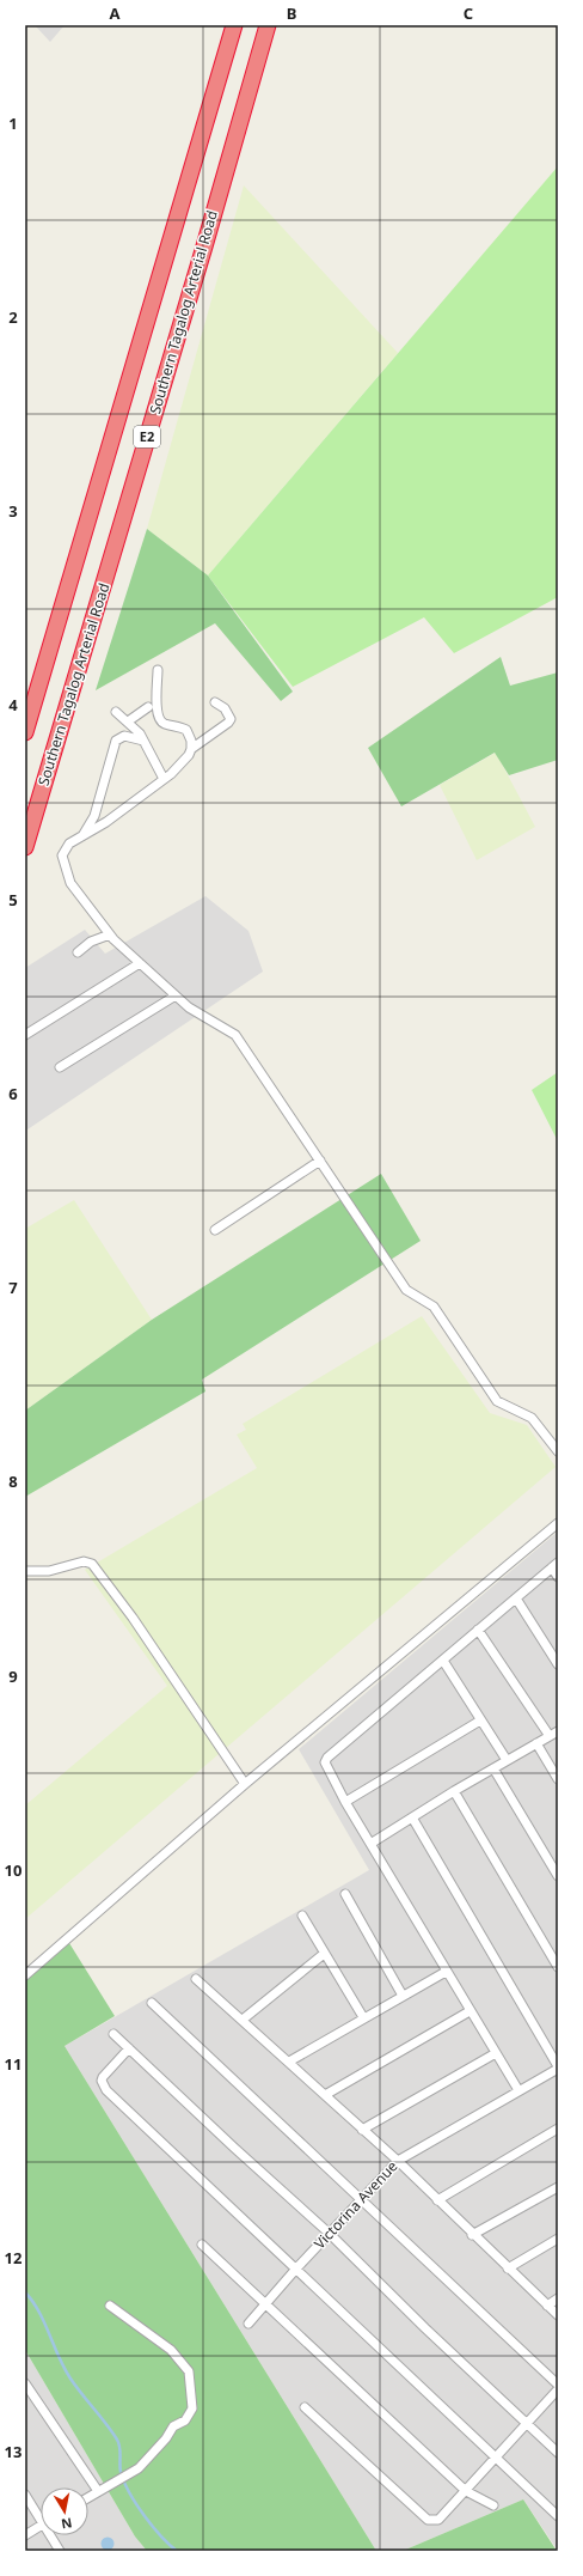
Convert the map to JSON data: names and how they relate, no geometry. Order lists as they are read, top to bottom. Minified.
{"streets":{"highway":["Southern Tagalog Arterial Road","E2"],"street":["Victorina Avenue"]},"north":"bottom","grid":{"columns":["A","B","C"],"rows":["1","2","3","4","5","6","7","8","9","10","11","12","13"]}}
